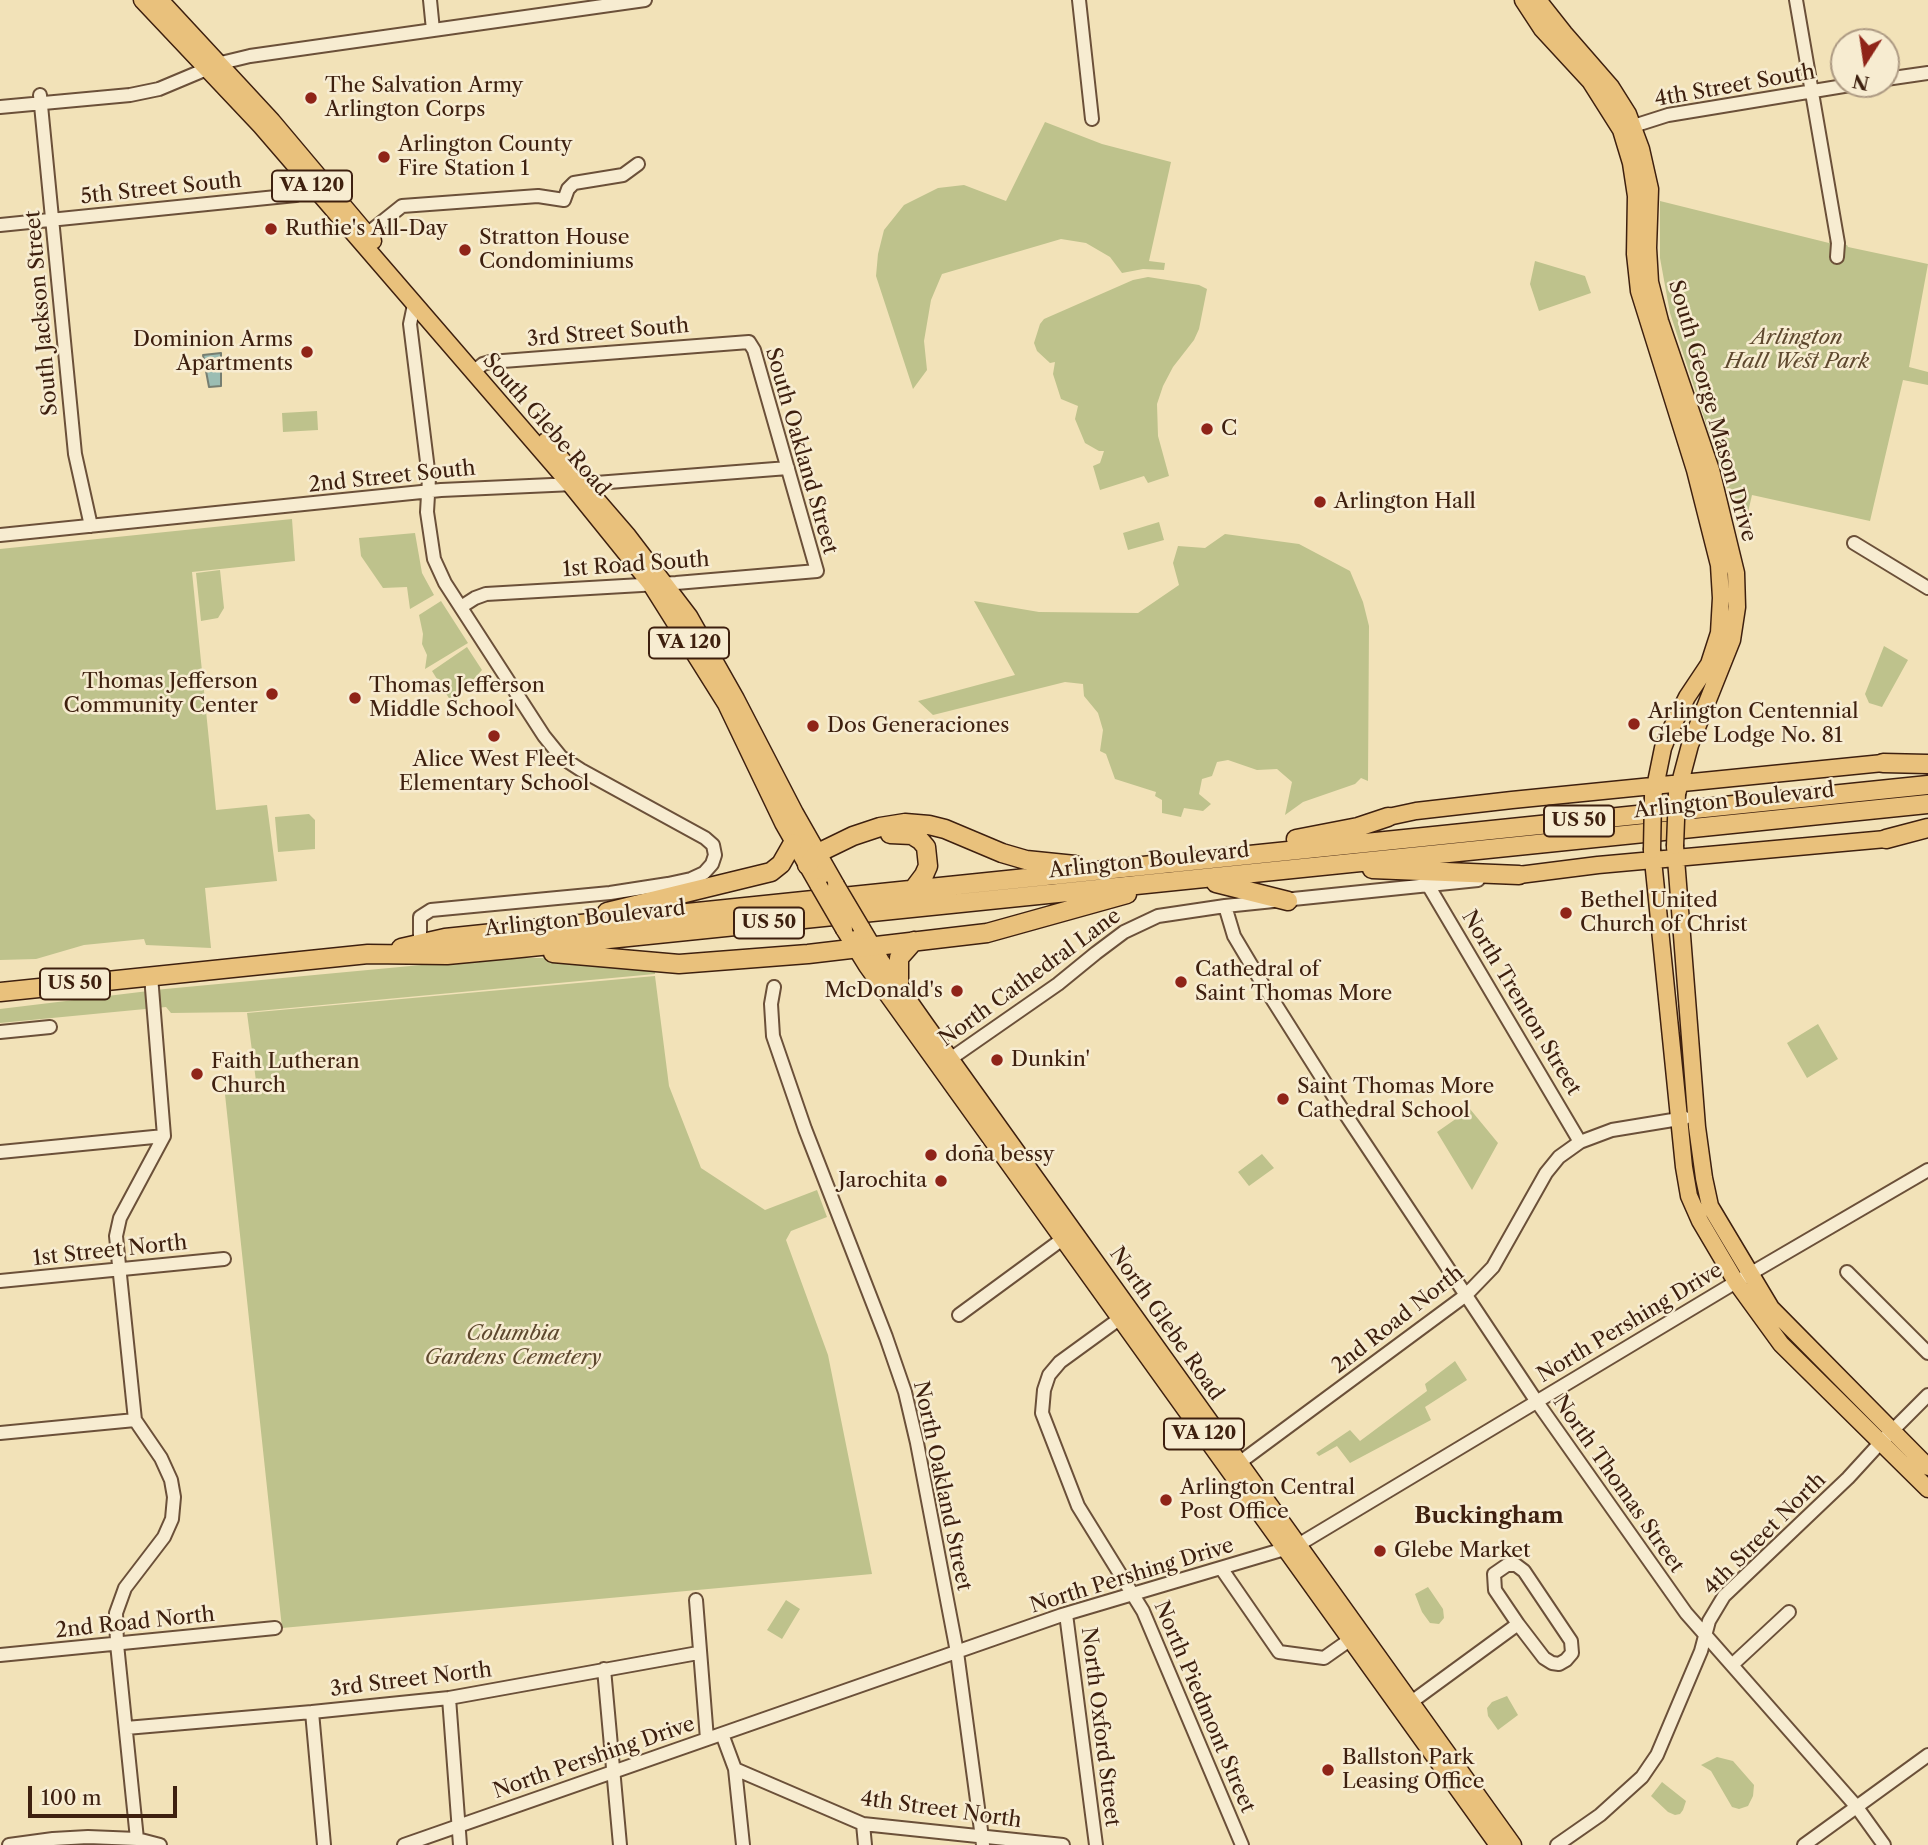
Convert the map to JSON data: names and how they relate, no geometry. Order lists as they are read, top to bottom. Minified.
{"streets":{"highway":["Arlington Boulevard","US 50"],"main road":["VA 120","South George Mason Drive","South Glebe Road","North Glebe Road"],"street":["4th Street South","5th Street South","South Jackson Street","3rd Street South","South Oakland Street","2nd Street South","1st Road South","North Cathedral Lane","North Trenton Street","1st Street North","2nd Road North","North Pershing Drive","North Thomas Street","North Oakland Street","4th Street North","3rd Street North","North Piedmont Street","North Oxford Street"]},"crossings":[["4th Street South","South George Mason Drive"],["5th Street South","South Jackson Street"],["5th Street South","South Glebe Road"],["South Jackson Street","2nd Street South"],["3rd Street South","South Glebe Road"],["3rd Street South","South Oakland Street"],["South George Mason Drive","2nd Road North"],["South George Mason Drive","North Pershing Drive"],["South George Mason Drive","4th Street North"],["South Glebe Road","2nd Street South"],["South Glebe Road","1st Road South"],["South Glebe Road","North Glebe Road"],["South Oakland Street","2nd Street South"],["South Oakland Street","1st Road South"],["1st Road South","Arlington Boulevard"],["North Cathedral Lane","North Trenton Street"],["North Cathedral Lane","North Glebe Road"],["North Cathedral Lane","North Thomas Street"],["North Trenton Street","2nd Road North"],["2nd Road North","North Glebe Road"],["2nd Road North","North Thomas Street"],["North Pershing Drive","North Glebe Road"],["North Pershing Drive","North Thomas Street"],["North Pershing Drive","North Oakland Street"],["North Pershing Drive","North Piedmont Street"],["North Pershing Drive","North Oxford Street"],["North Glebe Road","North Piedmont Street"],["North Thomas Street","4th Street North"],["North Oakland Street","4th Street North"]],"districts":["Buckingham"],"parks":["Arlington Hall West Park","Columbia Gardens Cemetery"],"places":["The Salvation Army Arlington Corps","Arlington County Fire Station 1","Ruthie's All-Day","Stratton House Condominiums","Dominion Arms Apartments","C","Arlington Hall","Thomas Jefferson Community Center","Thomas Jefferson Middle School","Arlington Centennial Glebe Lodge No. 81","Dos Generaciones","Alice West Fleet Elementary School","Bethel United Church of Christ","Cathedral of Saint Thomas More","McDonald's","Dunkin'","Faith Lutheran Church","Saint Thomas More Cathedral School","doña bessy","Jarochita","Arlington Central Post Office","Glebe Market","Ballston Park Leasing Office"],"scale_bar":"100 m","north":"bottom"}
